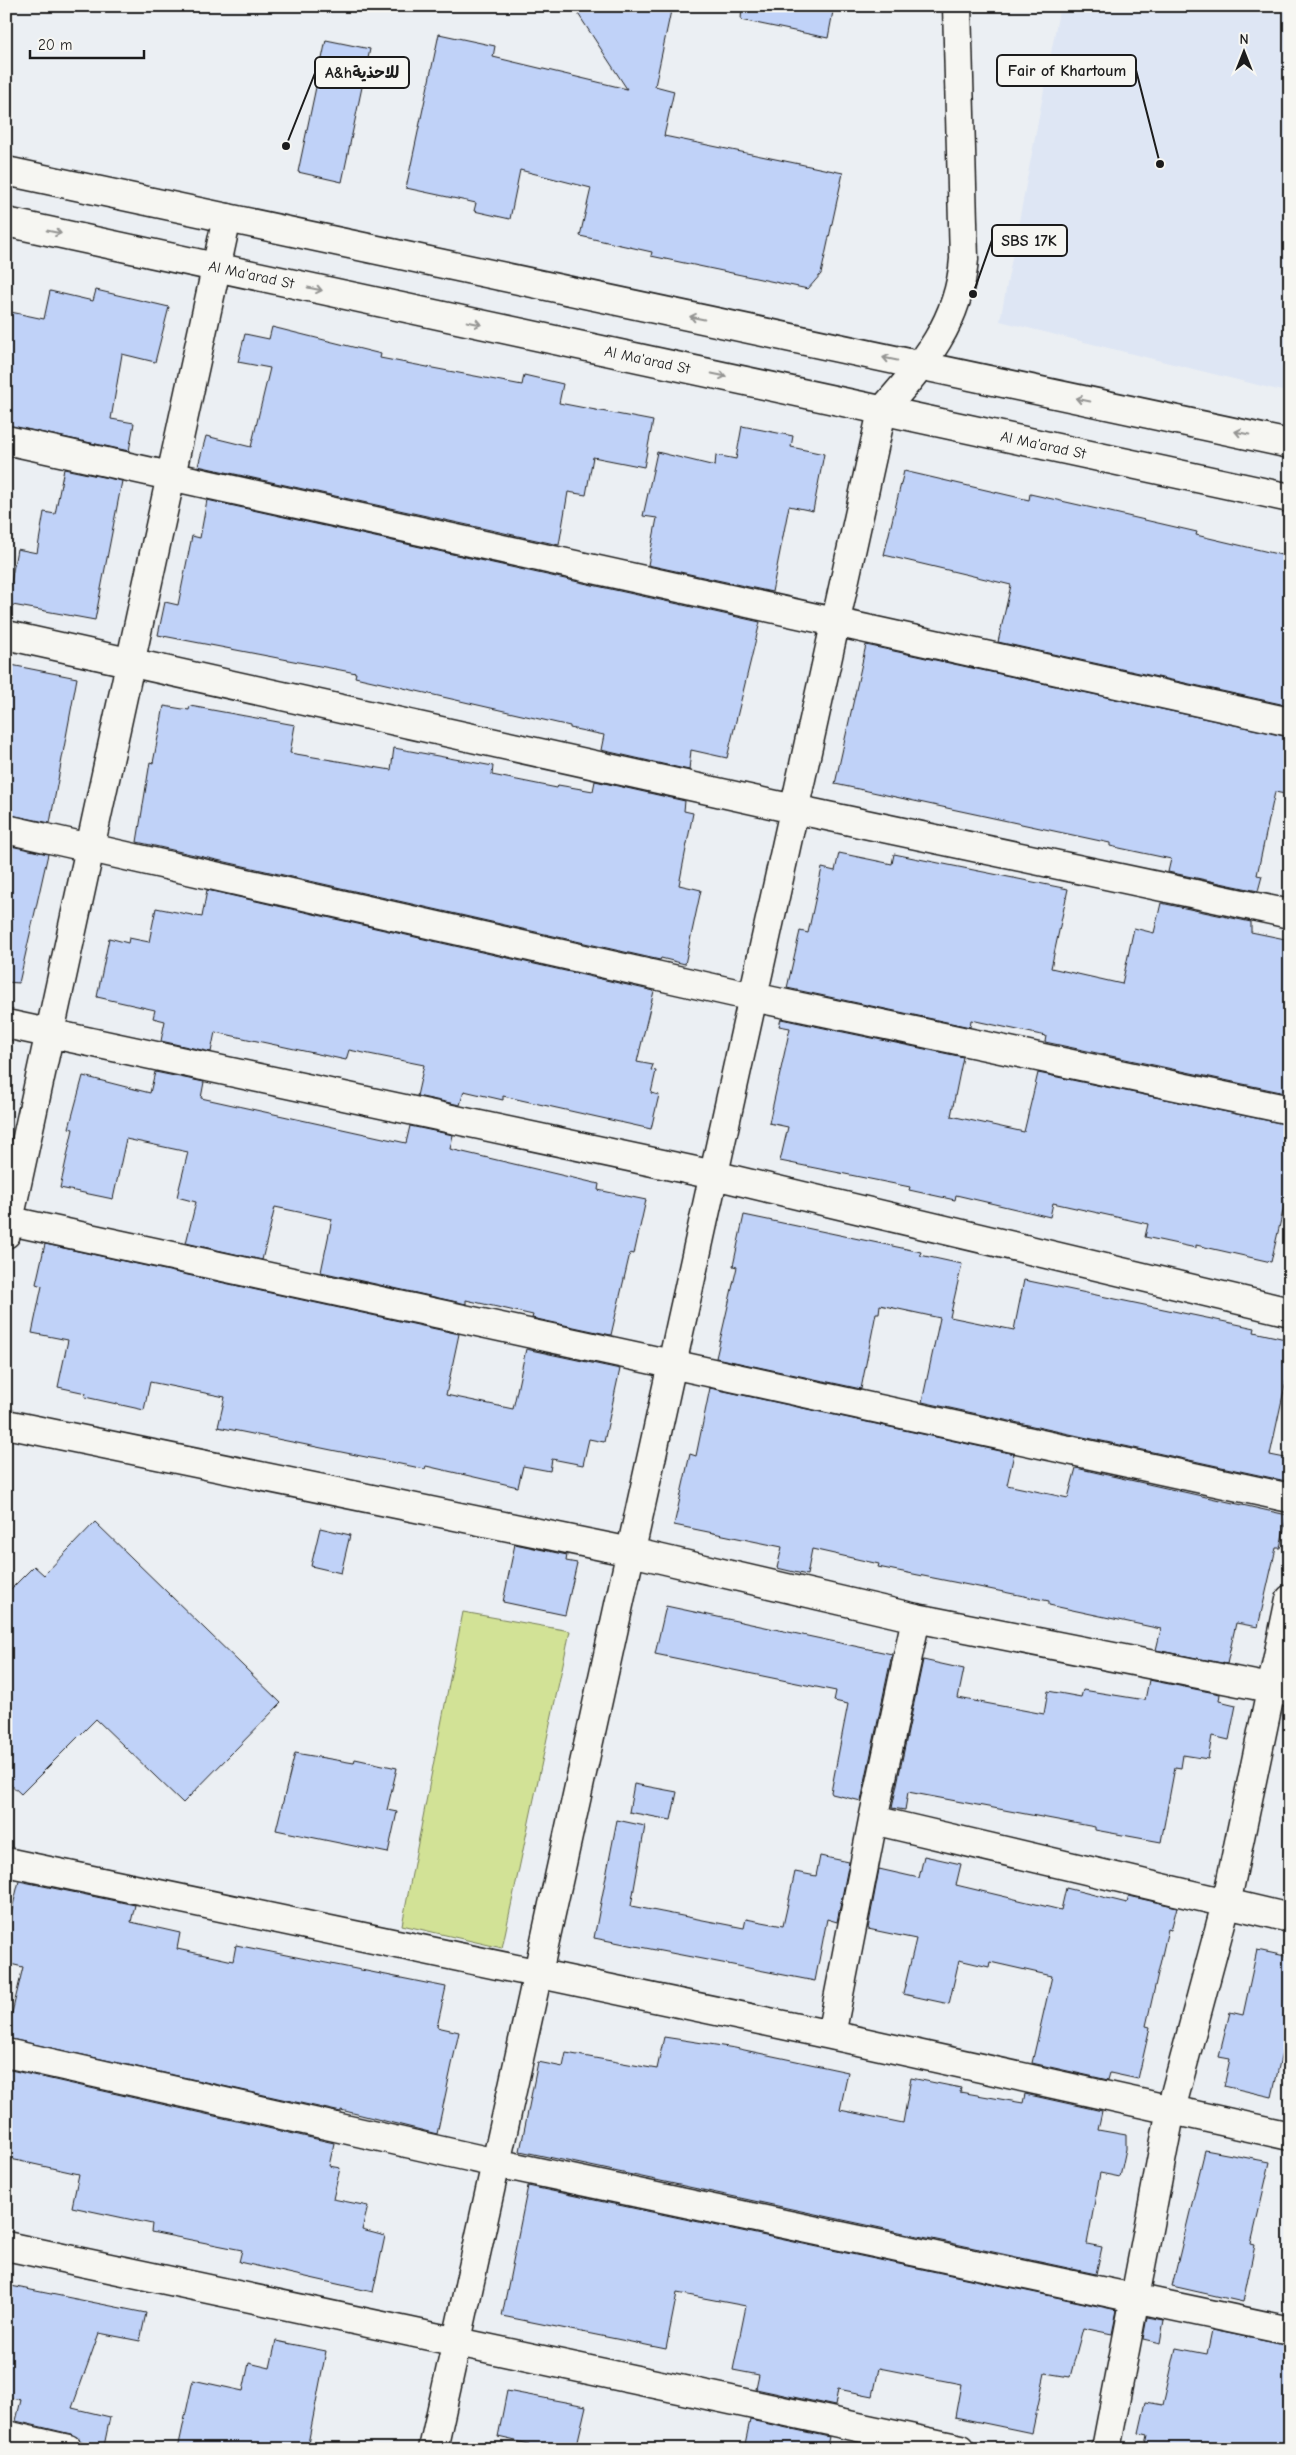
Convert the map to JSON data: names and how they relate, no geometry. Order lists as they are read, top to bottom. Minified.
{"streets":{"street":["Al Ma'arad St"]},"places":["A&hللاحذية","Fair of Khartoum","SBS 17K"],"scale_bar":"20 m","north":"top"}
